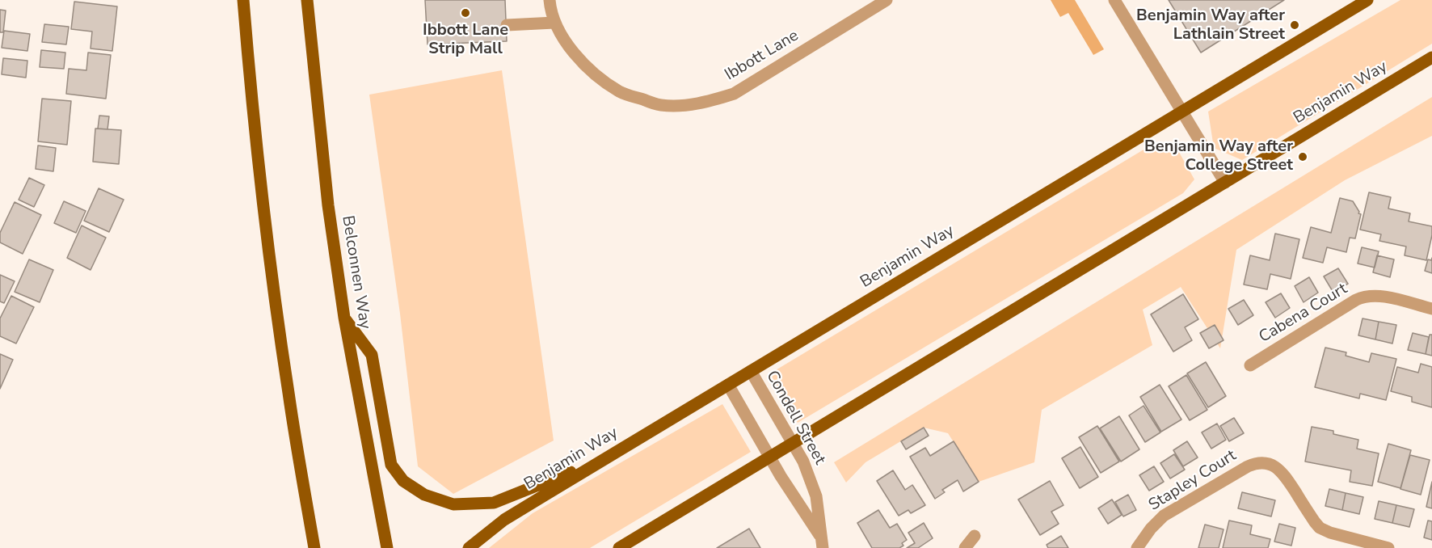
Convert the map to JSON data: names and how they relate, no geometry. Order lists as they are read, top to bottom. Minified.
{"streets":{"main road":["Benjamin Way","Belconnen Way"],"street":["Ibbott Lane","Cabena Court","Condell Street","Stapley Court"]},"crossings":[["Benjamin Way","Condell Street"]],"places":["Ibbott Lane Strip Mall","Benjamin Way after Lathlain Street","Benjamin Way after College Street"]}
